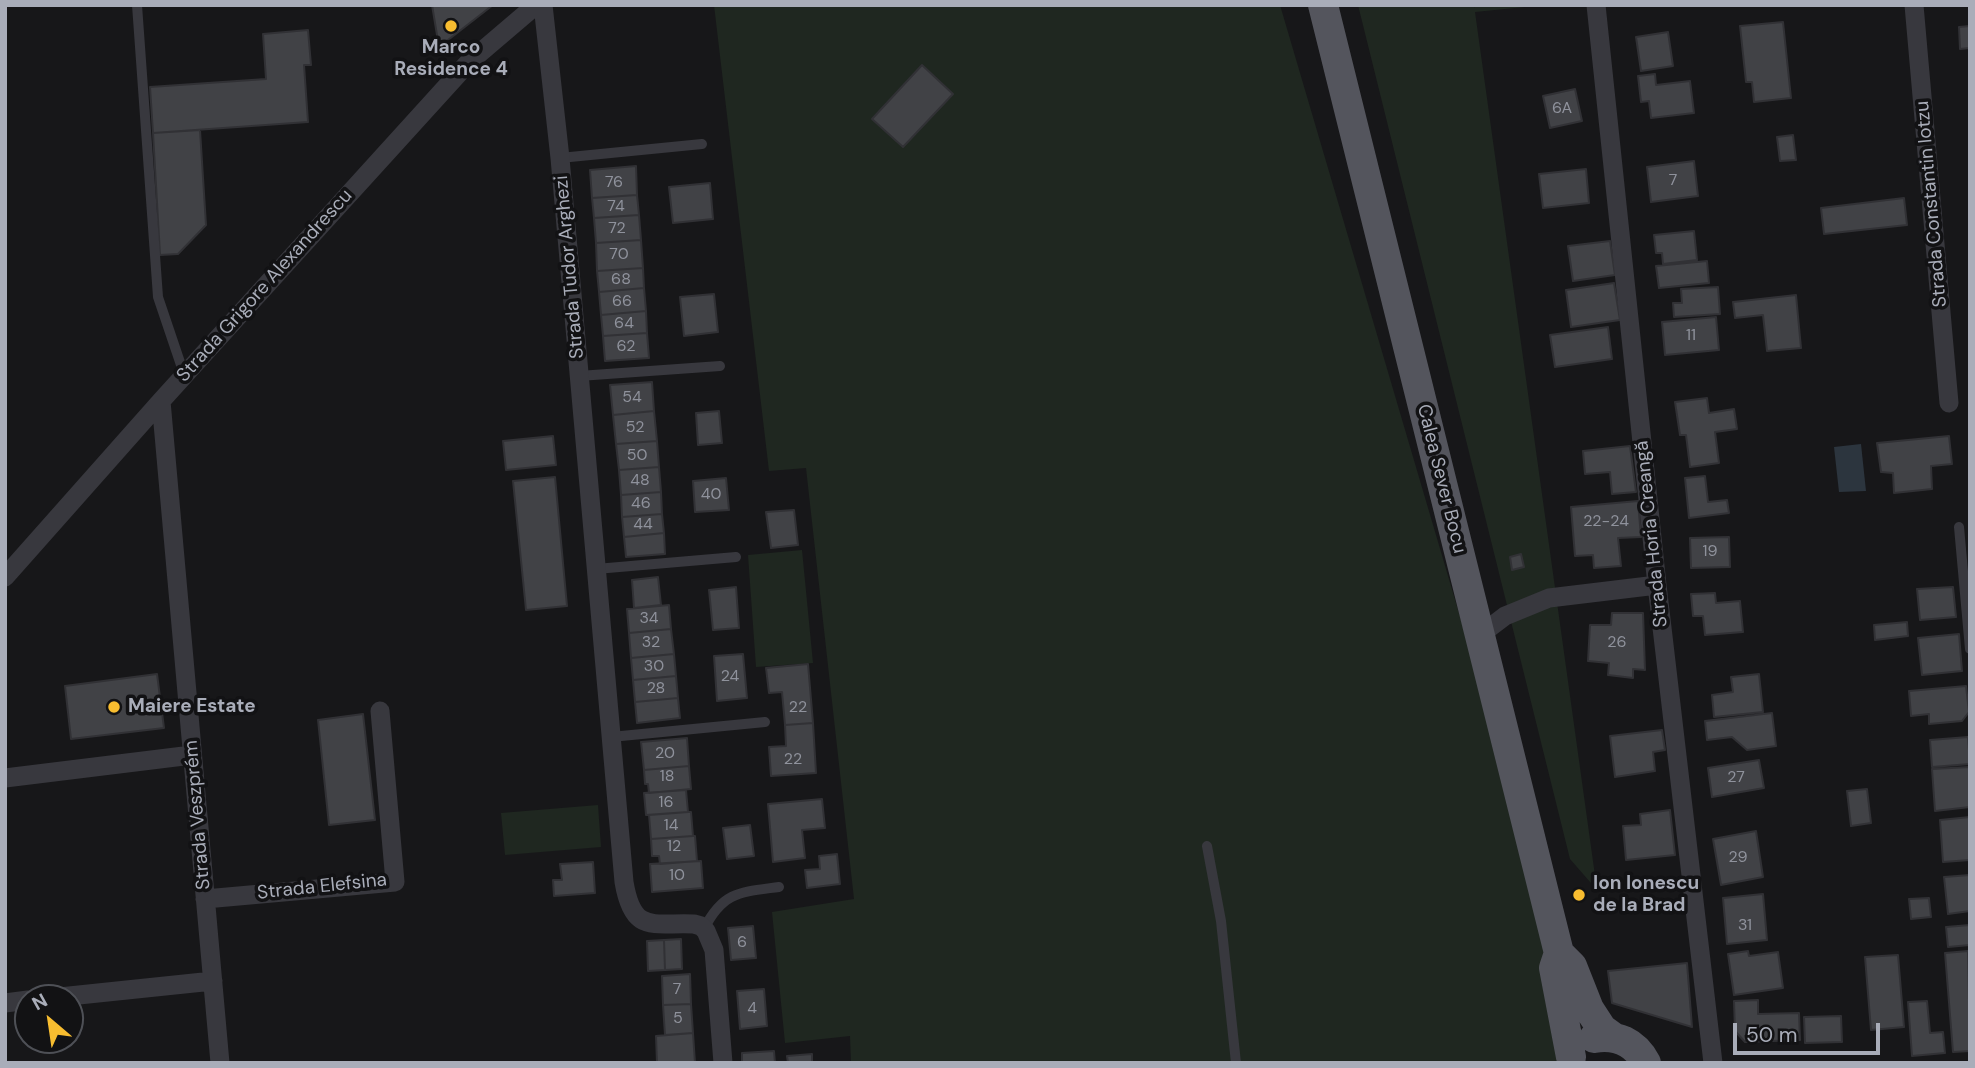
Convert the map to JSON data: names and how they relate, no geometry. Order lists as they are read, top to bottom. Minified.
{"streets":{"main road":["Calea Sever Bocu"],"street":["Strada Constantin Iotzu","Strada Tudor Arghezi","Strada Grigore Alexandrescu","Strada Horia Creangă","Strada Veszprém","Strada Elefsina"]},"crossings":[["Strada Grigore Alexandrescu","Strada Veszprém"],["Strada Veszprém","Strada Elefsina"]],"places":["Marco Residence 4","Maiere Estate","Ion Ionescu de la Brad"],"house_numbers":["6A","7","76","74","72","70","68","66","64","11","62","54","52","50","48","40","46","22-24","44","19","34","32","26","30","24","28","22","20","22","18","27","16","14","12","29","10","31","6","7","4","5"],"scale_bar":"50 m","north":"top left"}
